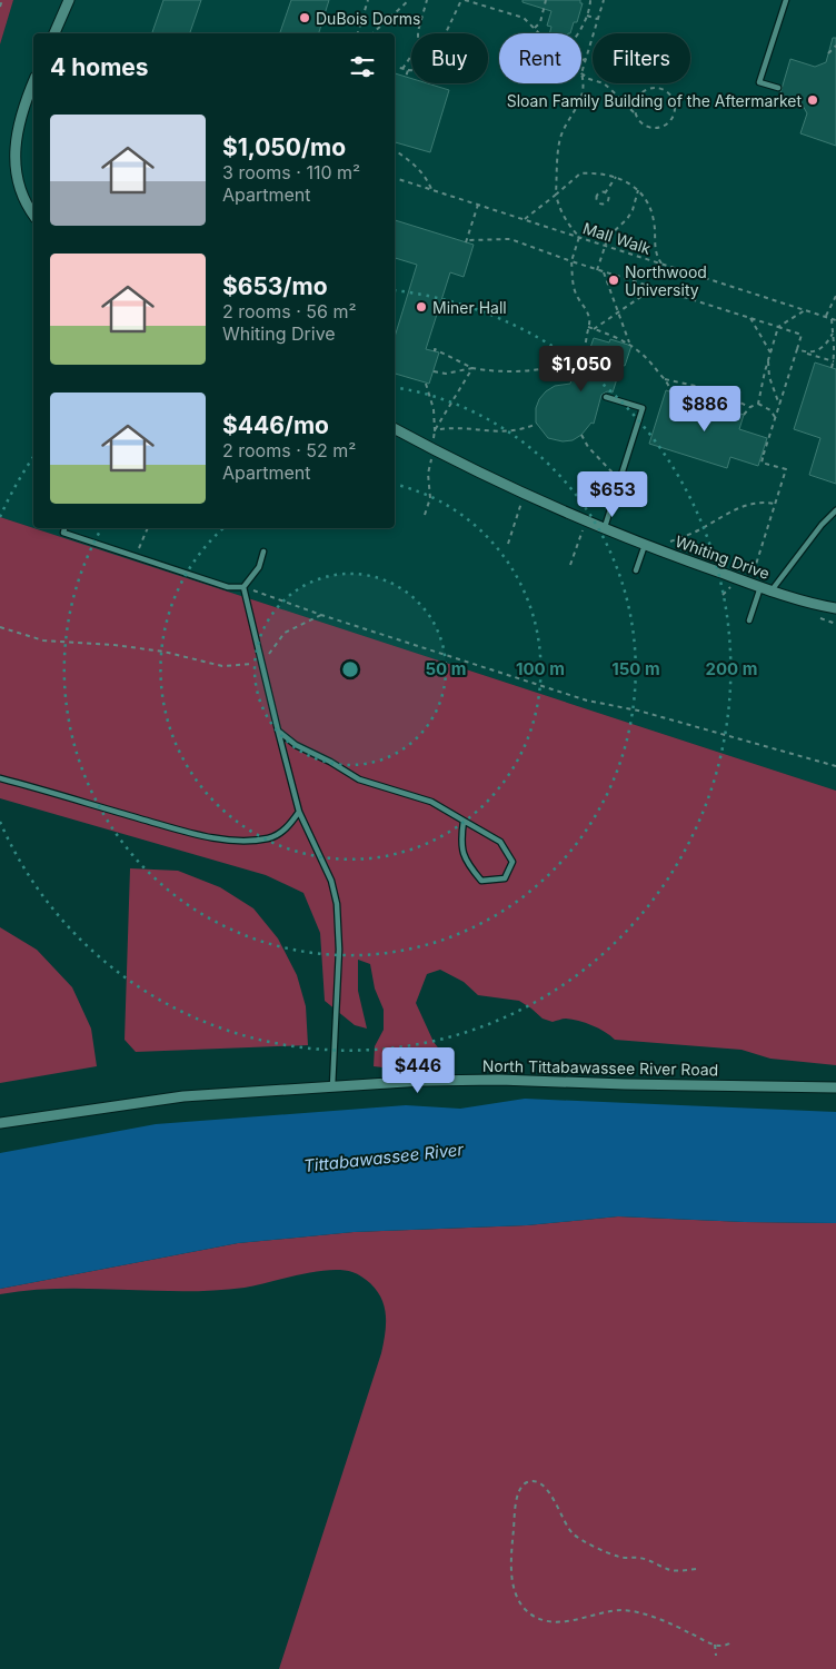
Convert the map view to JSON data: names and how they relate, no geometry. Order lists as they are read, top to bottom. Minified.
{"streets":{"street":["Whiting Drive","North Tittabawassee River Road"],"path":["Mall Walk"]},"water":["Tittabawassee River"],"places":["DuBois Dorms","Sloan Family Building of the Aftermarket","Northwood University","Miner Hall"],"page":{"chip":["Buy","Rent","Filters"],"heading":"4 homes","list":[{"name":"$1,050/mo","note":"3 rooms · 110 m² · Apartment"},{"name":"$653/mo","note":"2 rooms · 56 m² · Whiting Drive"},{"name":"$446/mo","note":"2 rooms · 52 m² · Apartment"}],"price":["$1,050","$886","$653","$446"]},"rings":["50 m","100 m","150 m","200 m"]}
